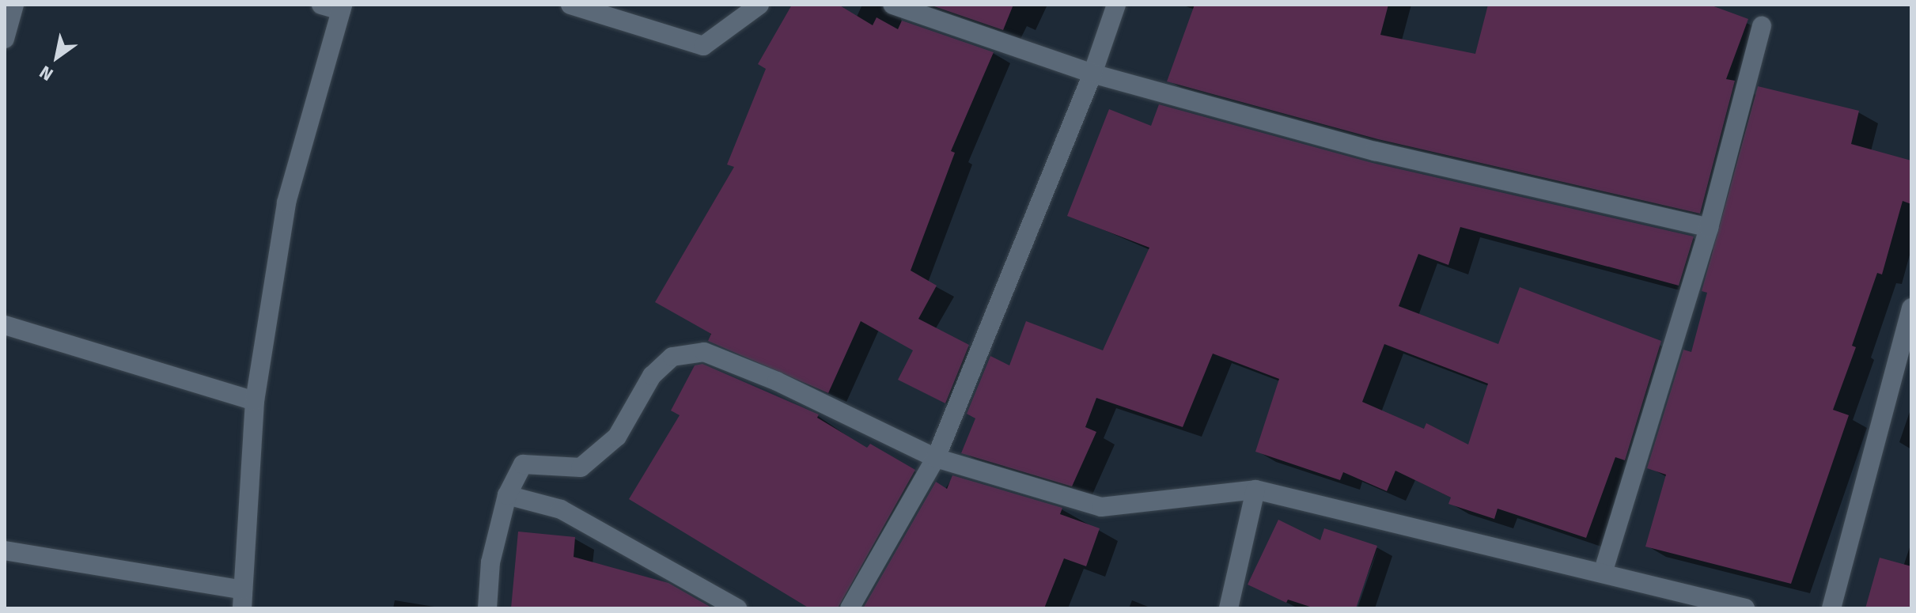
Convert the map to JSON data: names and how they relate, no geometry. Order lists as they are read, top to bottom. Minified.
{"north":"bottom left"}
